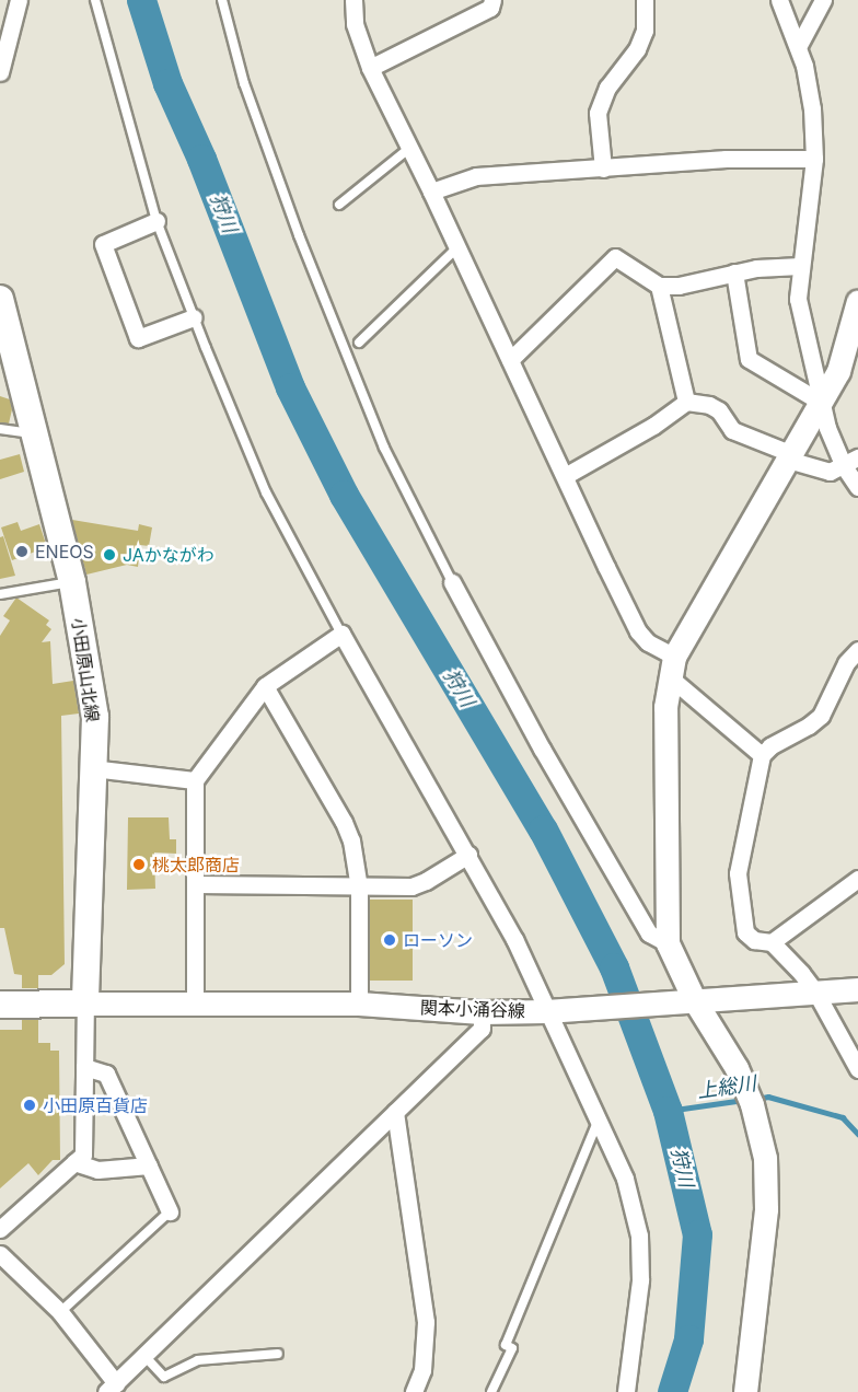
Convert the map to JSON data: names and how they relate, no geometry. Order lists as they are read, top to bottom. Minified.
{"streets":{"main road":["小田原山北線"],"street":["関本小涌谷線"]},"crossings":[["小田原山北線","関本小涌谷線"]],"water":["狩川","上総川"],"places":["ENEOS","JAかながわ","桃太郎商店","ローソン","小田原百貨店"]}
